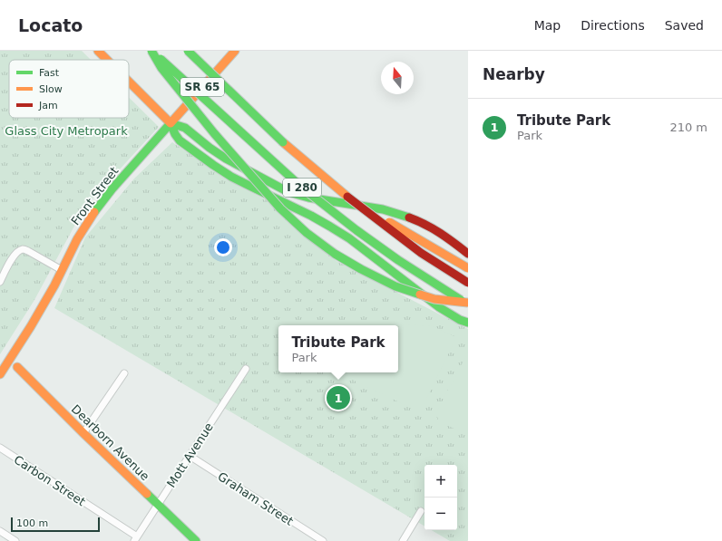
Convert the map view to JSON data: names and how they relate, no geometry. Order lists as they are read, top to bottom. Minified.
{"streets":{"main road":["SR 65","I 280","Front Street","Dearborn Avenue"],"street":["Mott Avenue","Carbon Street","Graham Street"]},"crossings":[["Front Street","Dearborn Avenue"],["Dearborn Avenue","Mott Avenue"],["Mott Avenue","Carbon Street"],["Mott Avenue","Graham Street"]],"parks":["Glass City Metropark"],"legend":["Fast","Slow","Jam"],"scale_bar":"100 m","north":"top","page":{"header":"Locato","nav":["Map","Directions","Saved"],"heading":"Nearby","list":[{"mark":"1","name":"Tribute Park","note":"Park","value":"210 m"}],"popup":["Tribute Park","Park"],"pins":"1","map_buttons":["+","−"],"scale":"100 m"}}
